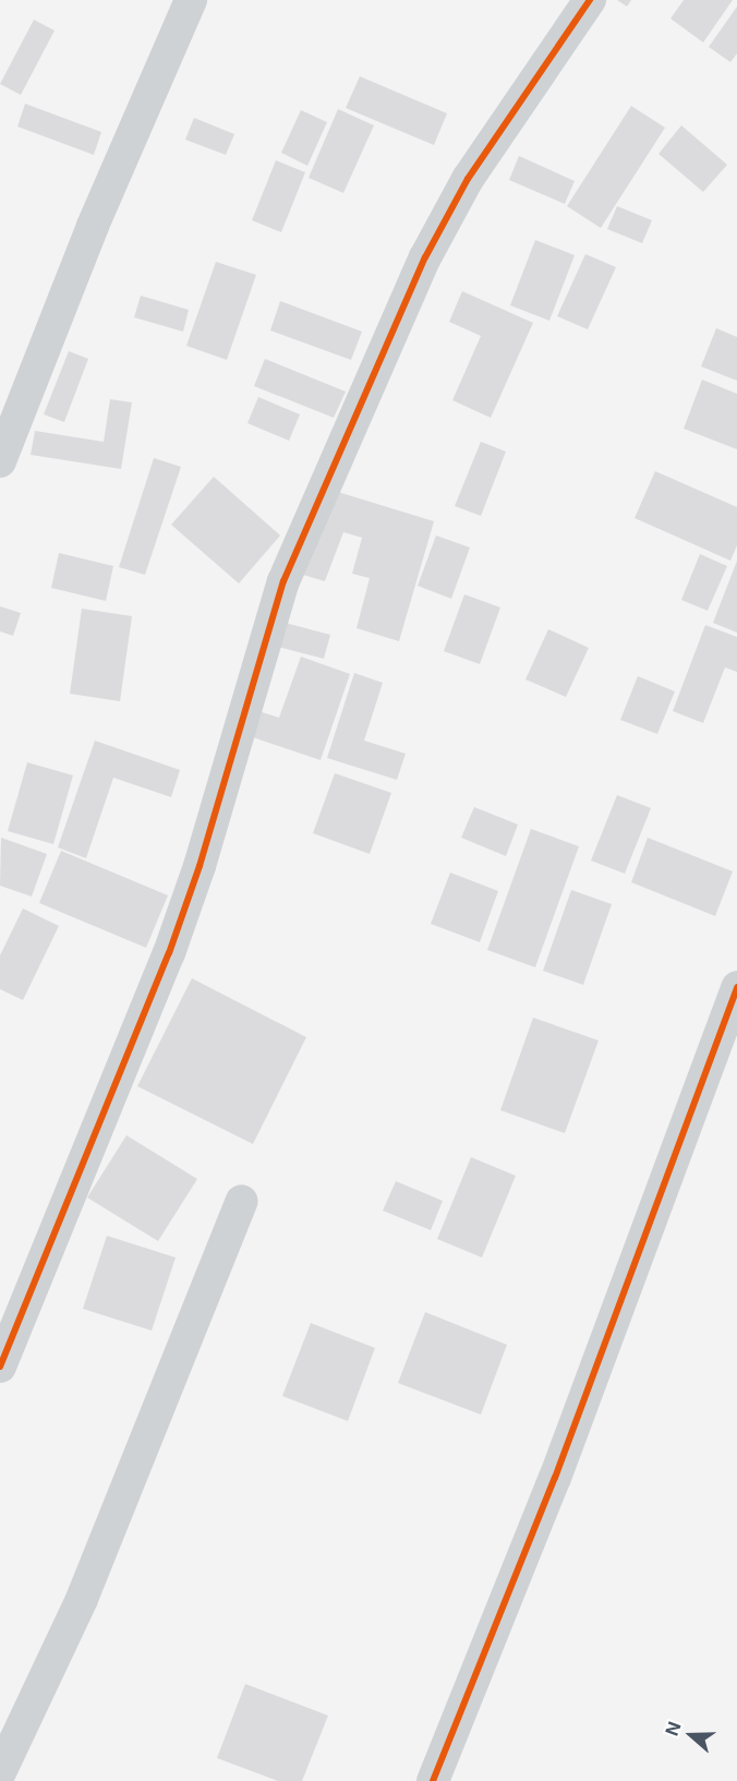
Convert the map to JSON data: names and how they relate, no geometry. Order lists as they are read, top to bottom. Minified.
{"north":"left"}
